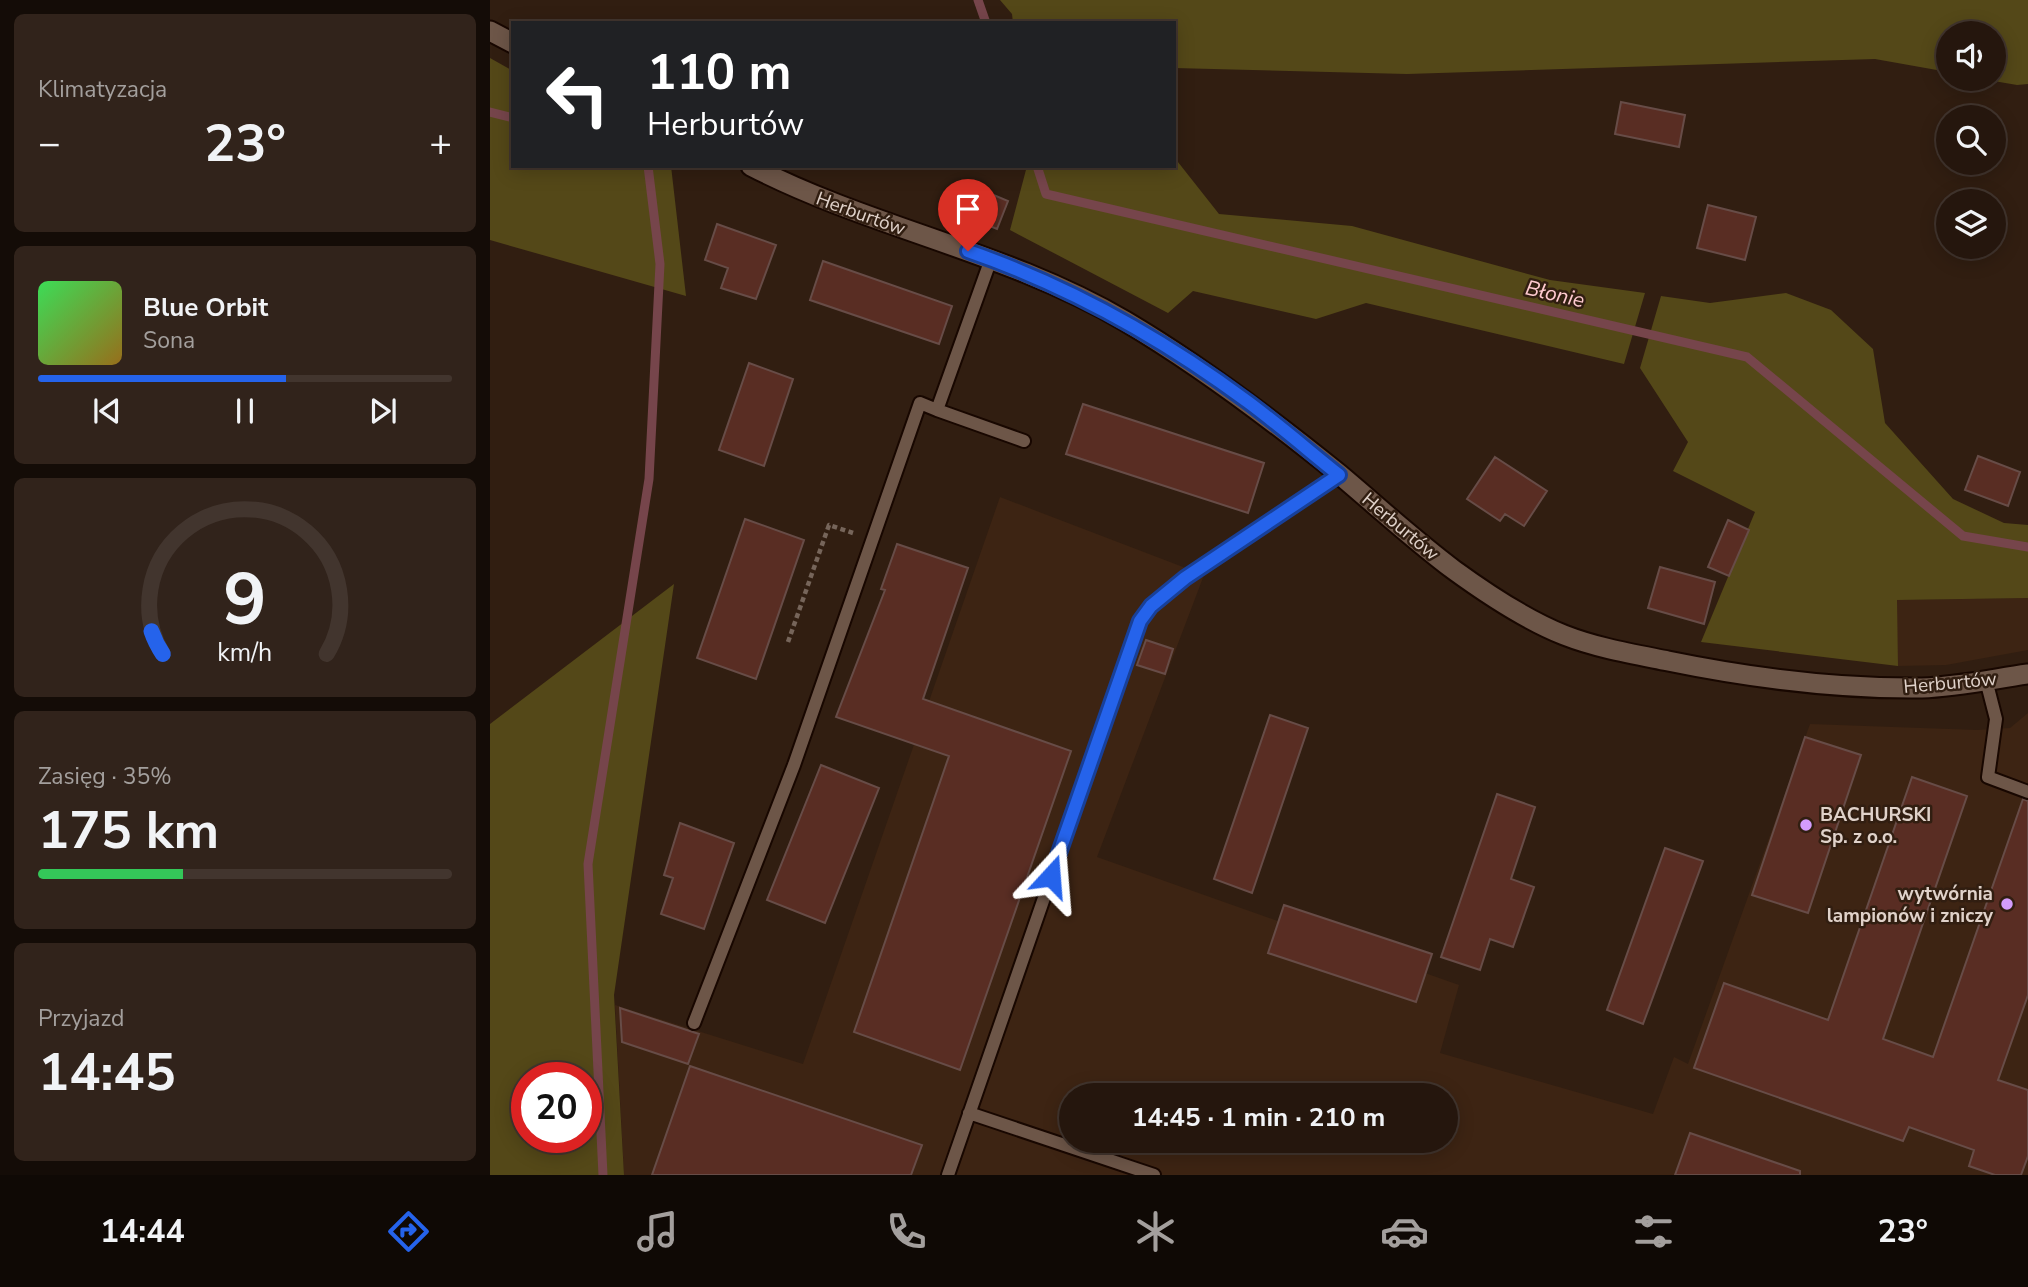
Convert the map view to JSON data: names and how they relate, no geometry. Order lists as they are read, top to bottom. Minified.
{"streets":{"street":["Herburtów"]},"water":["Błonie"],"places":["BACHURSKI Sp. z o.o.","wytwórnia lampionów i zniczy"],"page":{"tile":["Klimatyzacja",["Zasięg · 35%","175 km"],["Przyjazd","14:45"]],"turn":["110 m","Herburtów"],"heat":["−","23°","+"],"song":["Blue Orbit","Sona"],"limit":"20","trip":"14:45 · 1 min · 210 m","tabs":["14:44","23°"],"gauge":["9","km/h"]}}
